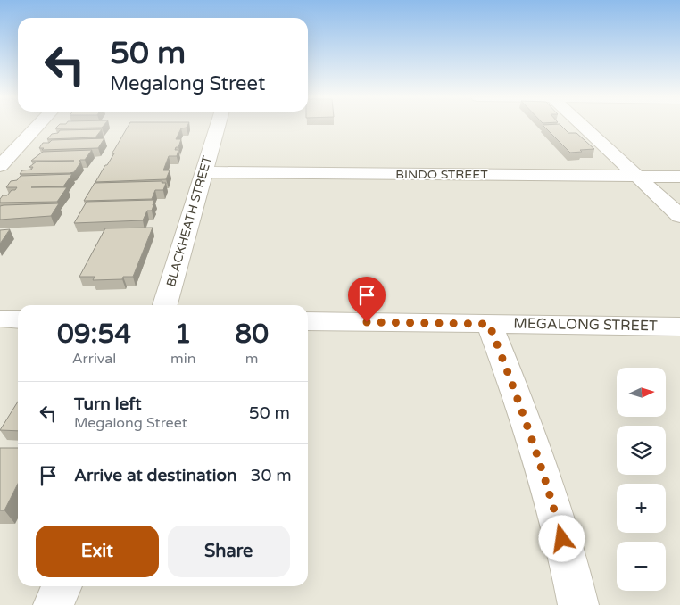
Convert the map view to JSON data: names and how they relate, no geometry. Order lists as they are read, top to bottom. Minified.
{"streets":{"street":["BINDO STREET","BLACKHEATH STREET","MEGALONG STREET"]},"crossings":[["BINDO STREET","BLACKHEATH STREET"]],"north":"right","page":{"turn":["50 m","Megalong Street"],"eta":["09:54","Arrival","1","min","80","m"],"map_buttons":["+","−"],"list":[{"name":"Turn left","note":"Megalong Street","value":"50 m"},{"name":"Arrive at destination","value":"30 m"}],"buttons":["Exit","Share"]}}
